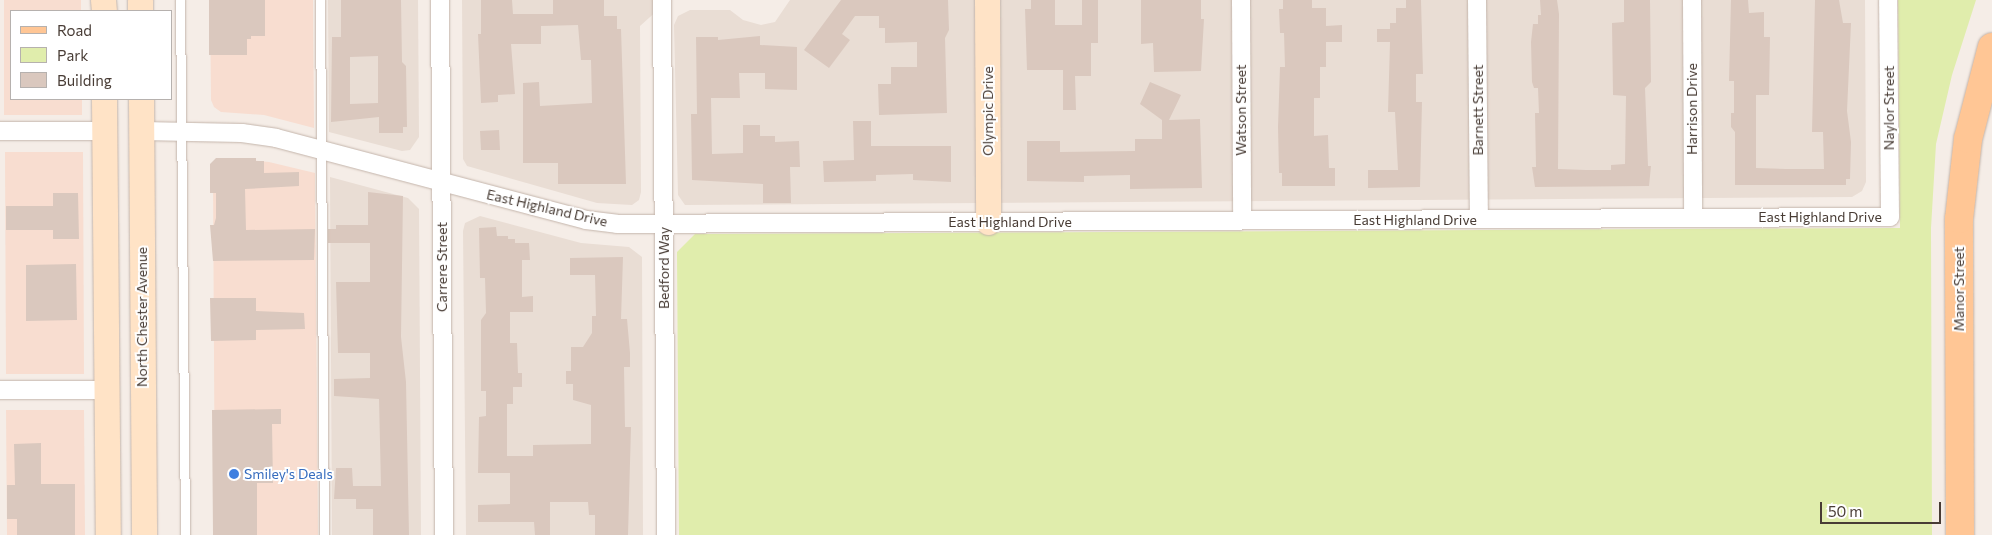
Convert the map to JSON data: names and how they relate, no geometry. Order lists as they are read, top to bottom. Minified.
{"streets":{"main road":["Olympic Drive","Manor Street","North Chester Avenue"],"street":["Naylor Street","Harrison Drive","Watson Street","Barnett Street","East Highland Drive","Carrere Street","Bedford Way"]},"crossings":[["Naylor Street","East Highland Drive"],["Harrison Drive","East Highland Drive"],["Watson Street","East Highland Drive"],["Barnett Street","East Highland Drive"],["Olympic Drive","East Highland Drive"],["East Highland Drive","Carrere Street"],["East Highland Drive","Bedford Way"],["East Highland Drive","North Chester Avenue"]],"places":["Smiley's Deals"],"legend":["Road","Park","Building"],"scale_bar":"50 m"}
